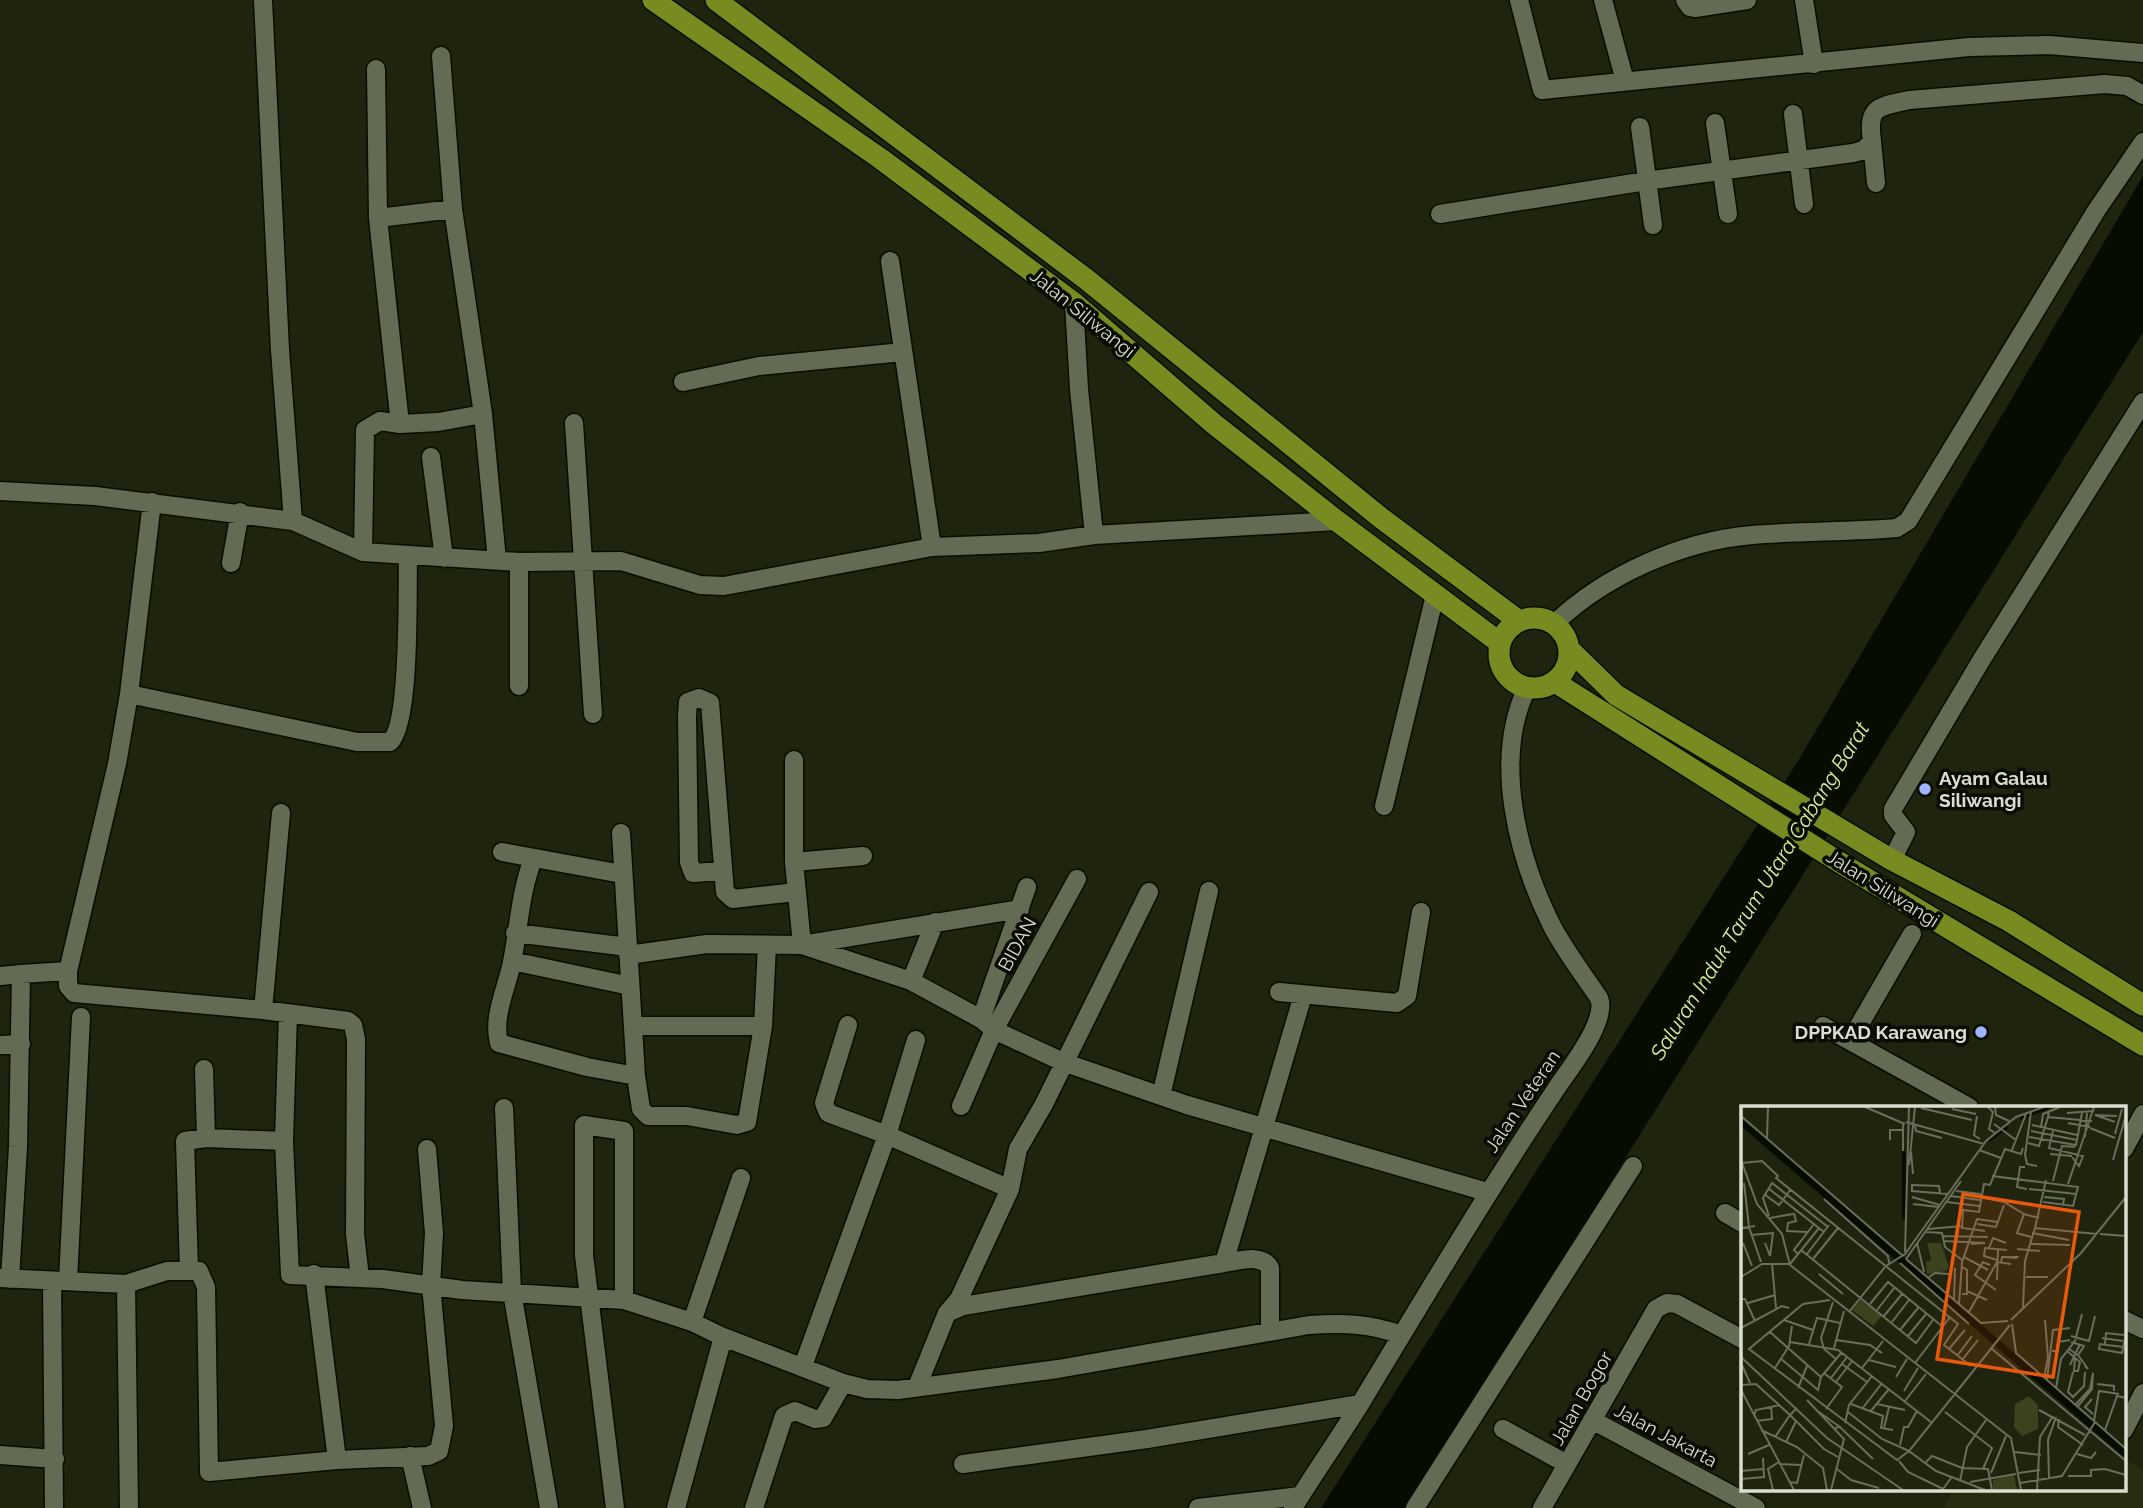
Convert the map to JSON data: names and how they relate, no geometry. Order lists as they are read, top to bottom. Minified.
{"streets":{"main road":["Jalan Siliwangi"],"street":["BIDAN","Jalan Veteran","Jalan Bogor","Jalan Jakarta"]},"crossings":[["Jalan Siliwangi","Jalan Veteran"],["Jalan Bogor","Jalan Jakarta"]],"water":["Saluran Induk Tarum Utara Cabang Barat"],"places":["Ayam Galau Siliwangi","DPPKAD Karawang"]}
